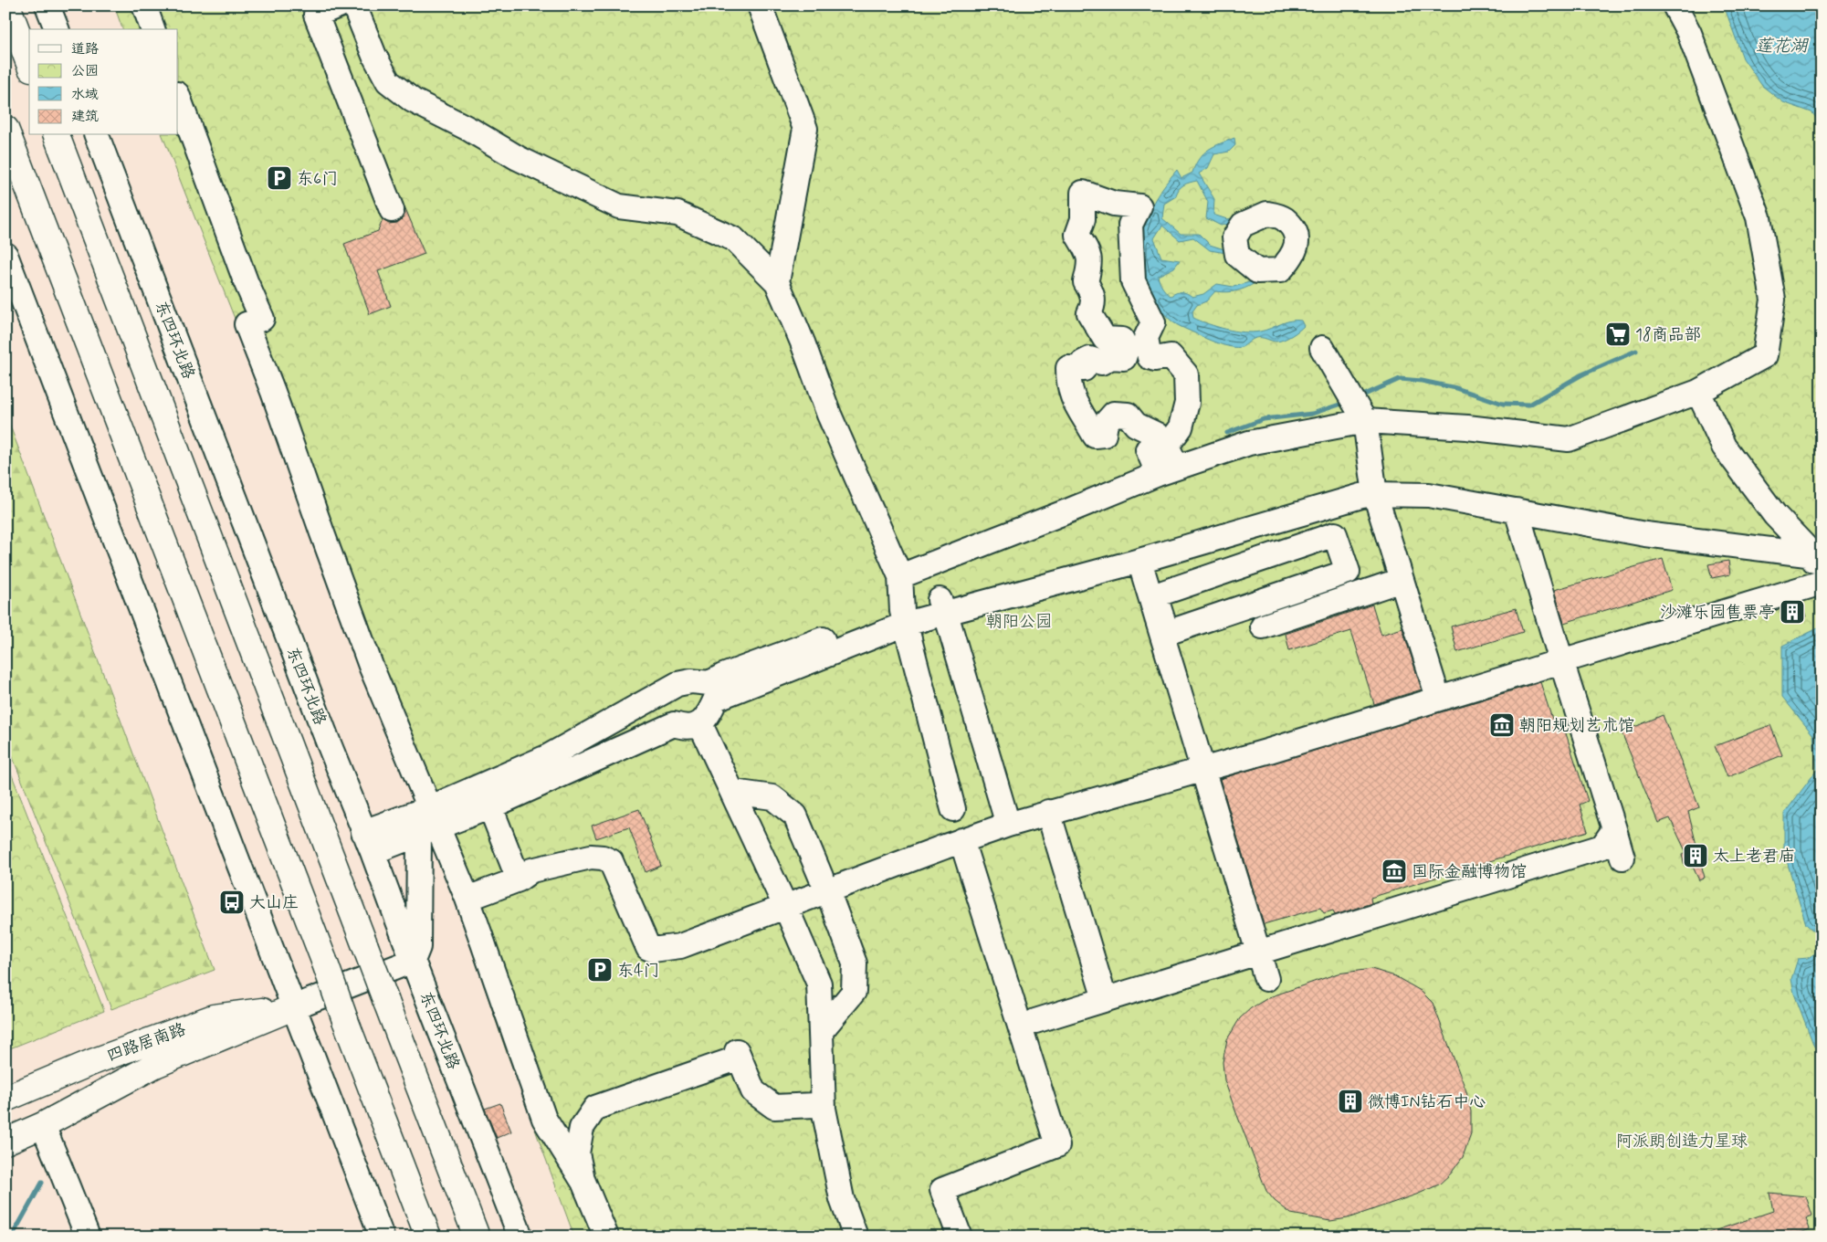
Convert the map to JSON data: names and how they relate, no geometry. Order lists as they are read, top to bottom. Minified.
{"streets":{"main road":["四路居南路"],"street":["东四环北路"]},"water":["莲花湖"],"parks":["朝阳公园","阿派朗创造力星球"],"places":{"parking":["东6门","东4门"],"supermarket":["18商品部"],"building":["沙滩乐园售票亭","太上老君庙","微博IN钻石中心"],"museum":["朝阳规划艺术馆","国际金融博物馆"],"bus stop":["大山庄"]},"legend":["道路","公园","水域","建筑"]}
